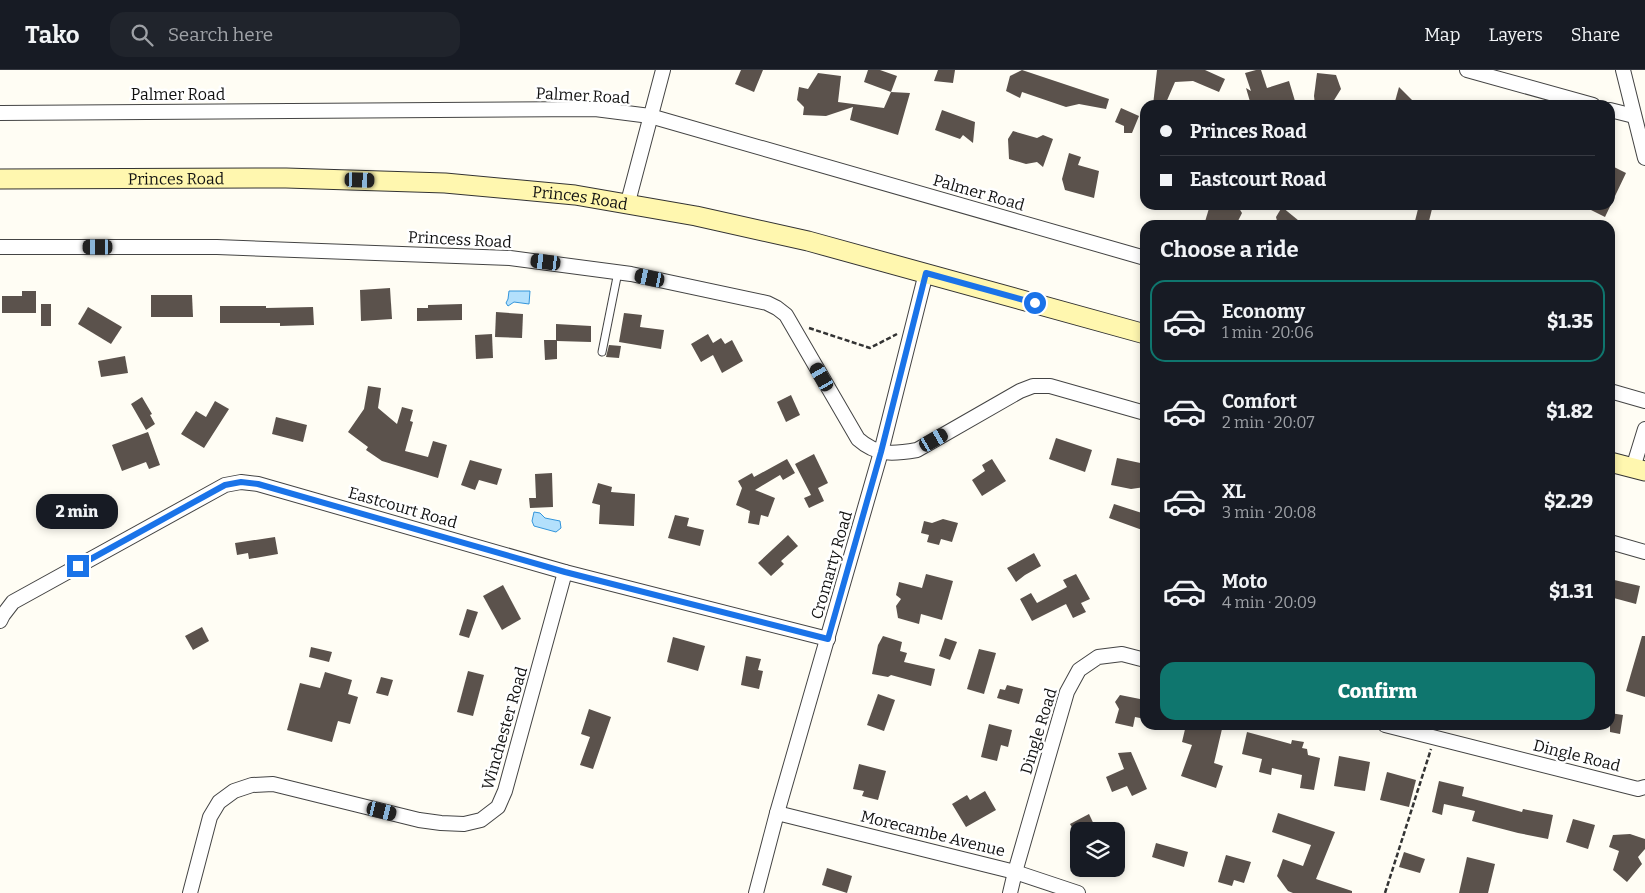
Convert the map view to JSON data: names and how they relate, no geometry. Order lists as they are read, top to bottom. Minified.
{"streets":{"main road":["Princes Road"],"street":["Palmer Road","Princess Road","Eastcourt Road","Cromarty Road","Winchester Road","Dingle Road","Morecambe Avenue"]},"crossings":[["Princes Road","Cromarty Road"],["Princess Road","Cromarty Road"],["Eastcourt Road","Cromarty Road"],["Eastcourt Road","Winchester Road"],["Cromarty Road","Morecambe Avenue"],["Dingle Road","Morecambe Avenue"]],"page":{"header":"Tako","search":"Search here","nav":["Map","Layers","Share"],"banner":["Princes Road","Eastcourt Road"],"heading":"Choose a ride","list":[{"name":"Economy","note":"1 min · 20:06","value":"$1.35"},{"name":"Comfort","note":"2 min · 20:07","value":"$1.82"},{"name":"XL","note":"3 min · 20:08","value":"$2.29"},{"name":"Moto","note":"4 min · 20:09","value":"$1.31"}],"bubble":"2 min","buttons":"Confirm"}}
